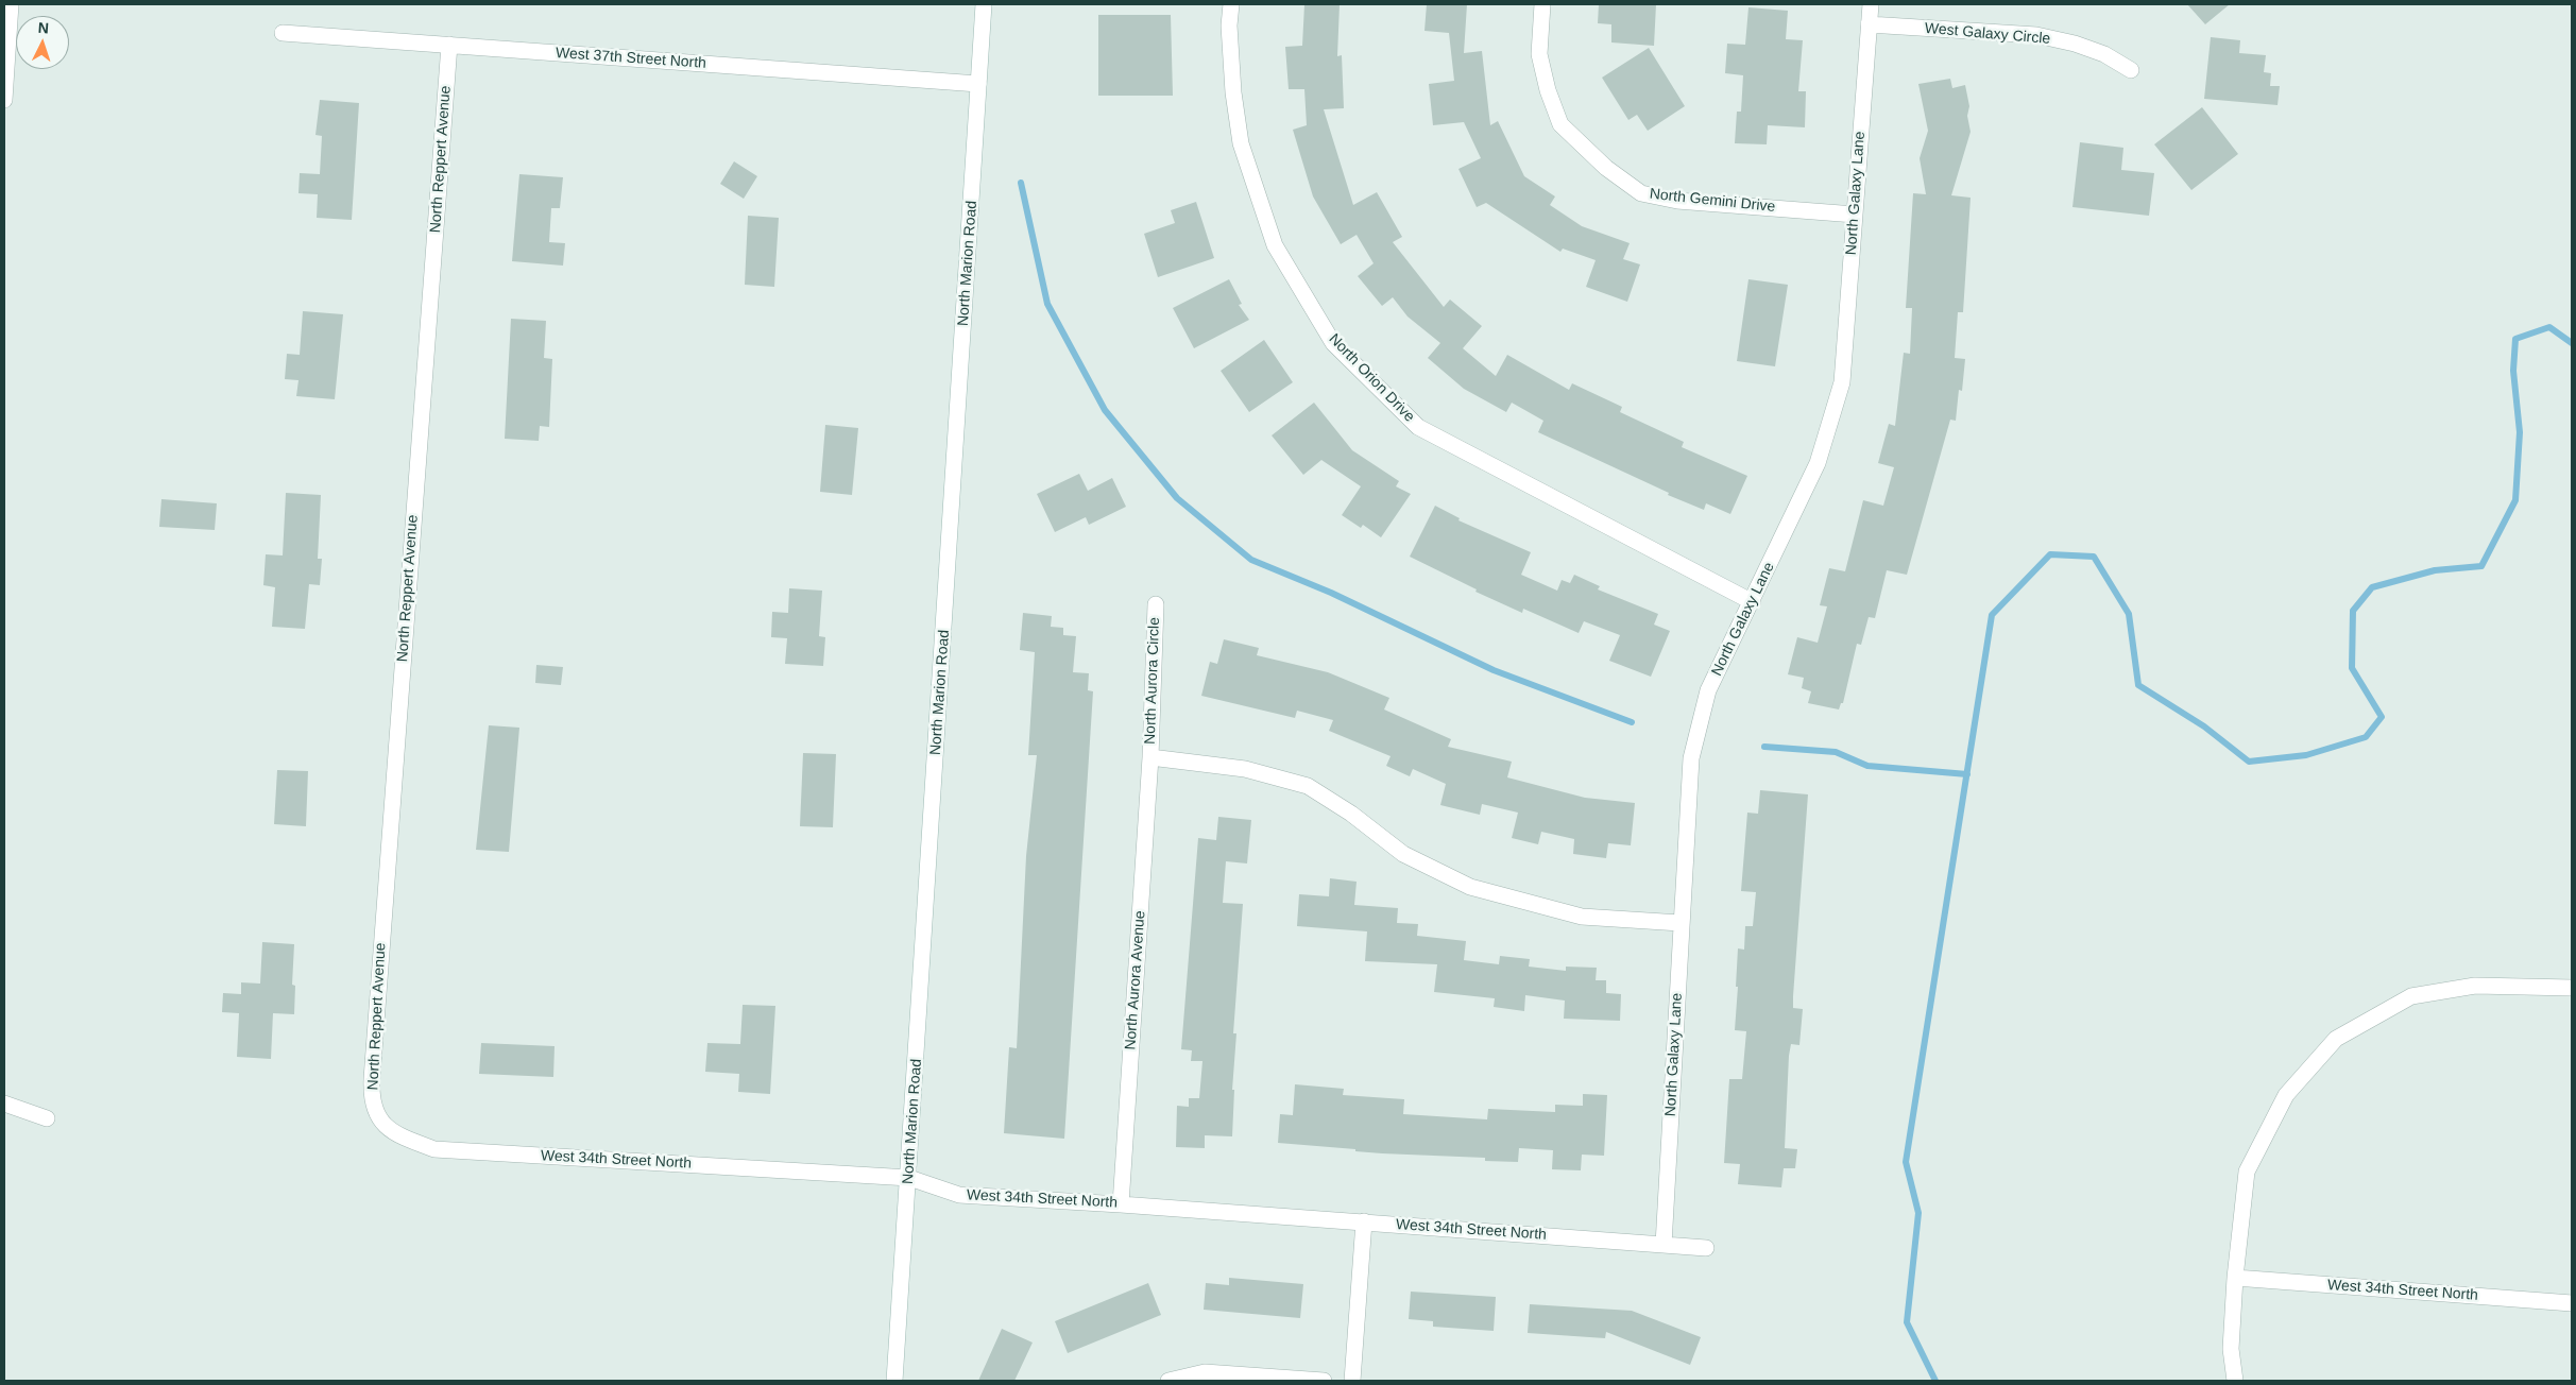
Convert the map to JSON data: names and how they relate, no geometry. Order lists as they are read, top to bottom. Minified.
{"streets":{"street":["West Galaxy Circle","West 37th Street North","North Reppert Avenue","North Galaxy Lane","North Gemini Drive","North Marion Road","North Orion Drive","North Aurora Circle","North Aurora Avenue","West 34th Street North"]},"crossings":[["West Galaxy Circle","North Galaxy Lane"],["West 37th Street North","North Reppert Avenue"],["West 37th Street North","North Marion Road"],["North Reppert Avenue","West 34th Street North"],["North Galaxy Lane","North Gemini Drive"],["North Galaxy Lane","North Orion Drive"],["North Galaxy Lane","West 34th Street North"],["North Marion Road","West 34th Street North"],["North Aurora Circle","North Aurora Avenue"],["North Aurora Avenue","West 34th Street North"]],"north":"top"}
